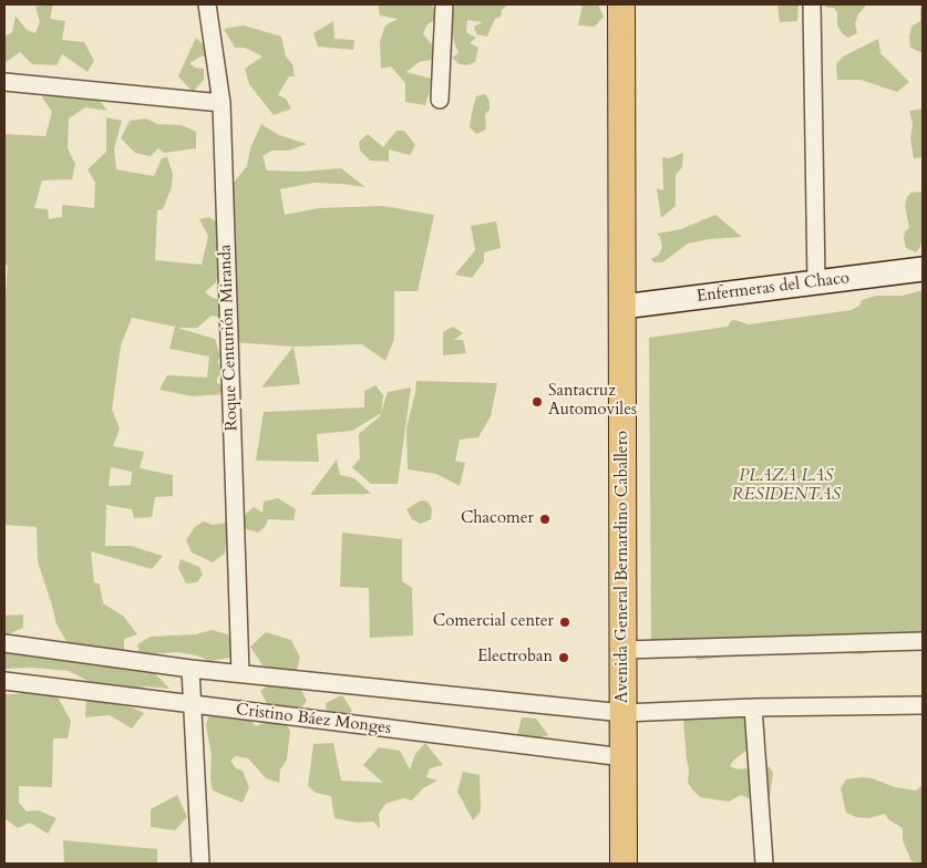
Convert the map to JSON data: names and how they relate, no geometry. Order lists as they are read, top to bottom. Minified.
{"streets":{"main road":["Enfermeras del Chaco","Avenida General Bernardino Caballero"],"street":["Roque Centurión Miranda","Cristino Báez Monges"]},"crossings":[["Enfermeras del Chaco","Avenida General Bernardino Caballero"],["Avenida General Bernardino Caballero","Cristino Báez Monges"]],"parks":["PLAZA LAS RESIDENTAS"],"places":["Santacruz Automoviles","Chacomer","Comercial center","Electroban"]}
